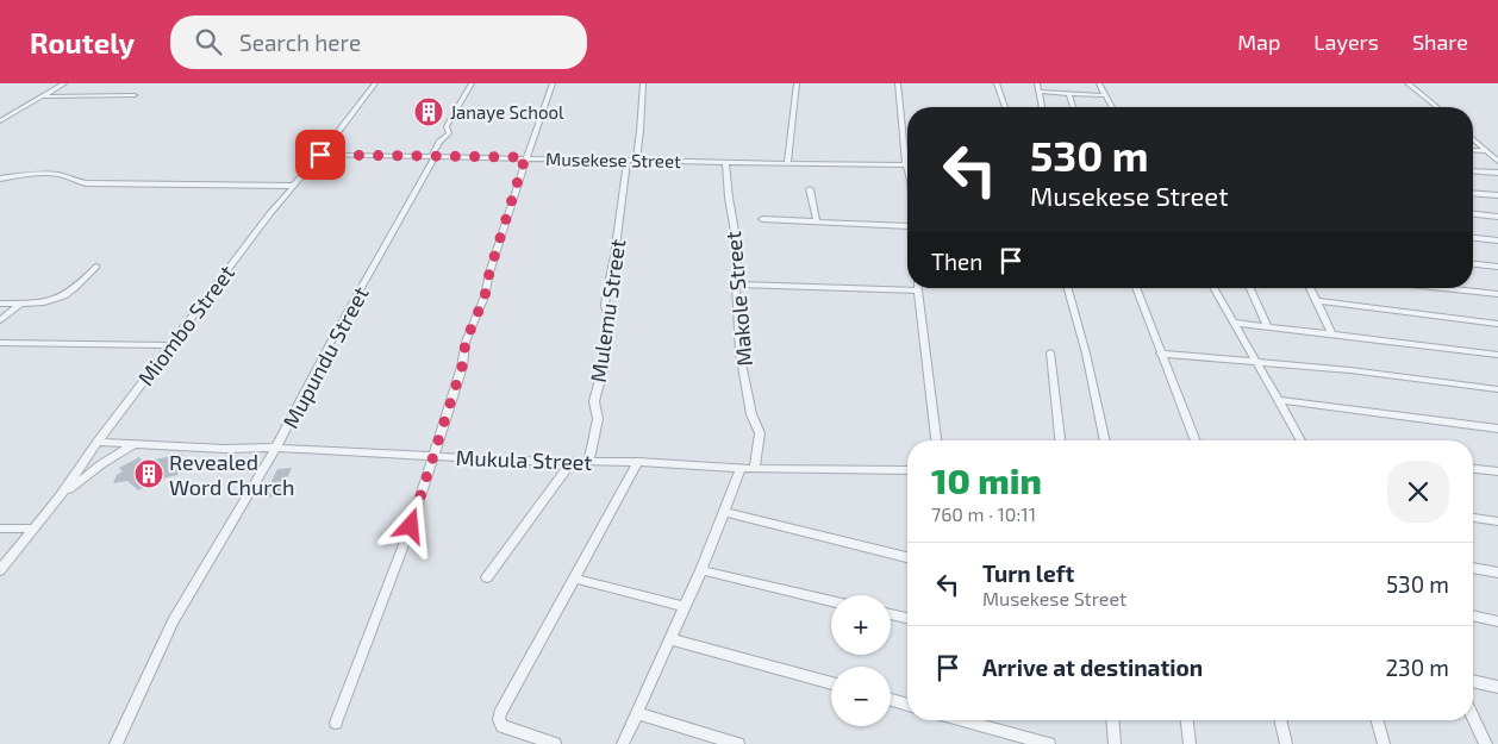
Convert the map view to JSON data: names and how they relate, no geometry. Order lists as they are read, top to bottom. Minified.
{"streets":{"street":["Musekese Street","Makole Street","Mulemu Street","Miombo Street","Mupundu Street","Mukula Street"]},"crossings":[["Musekese Street","Makole Street"],["Musekese Street","Mulemu Street"],["Musekese Street","Miombo Street"],["Musekese Street","Mupundu Street"],["Makole Street","Mukula Street"],["Mulemu Street","Mukula Street"],["Miombo Street","Mukula Street"],["Mupundu Street","Mukula Street"]],"places":{"building":["Janaye School","Revealed Word Church"]},"page":{"header":"Routely","search":"Search here","nav":["Map","Layers","Share"],"turn":["530 m","Musekese Street"],"then":"Then","heading":["10 min","760 m · 10:11"],"list":[{"name":"Turn left","note":"Musekese Street","value":"530 m"},{"name":"Arrive at destination","value":"230 m"}],"map_buttons":["+","−"]}}
